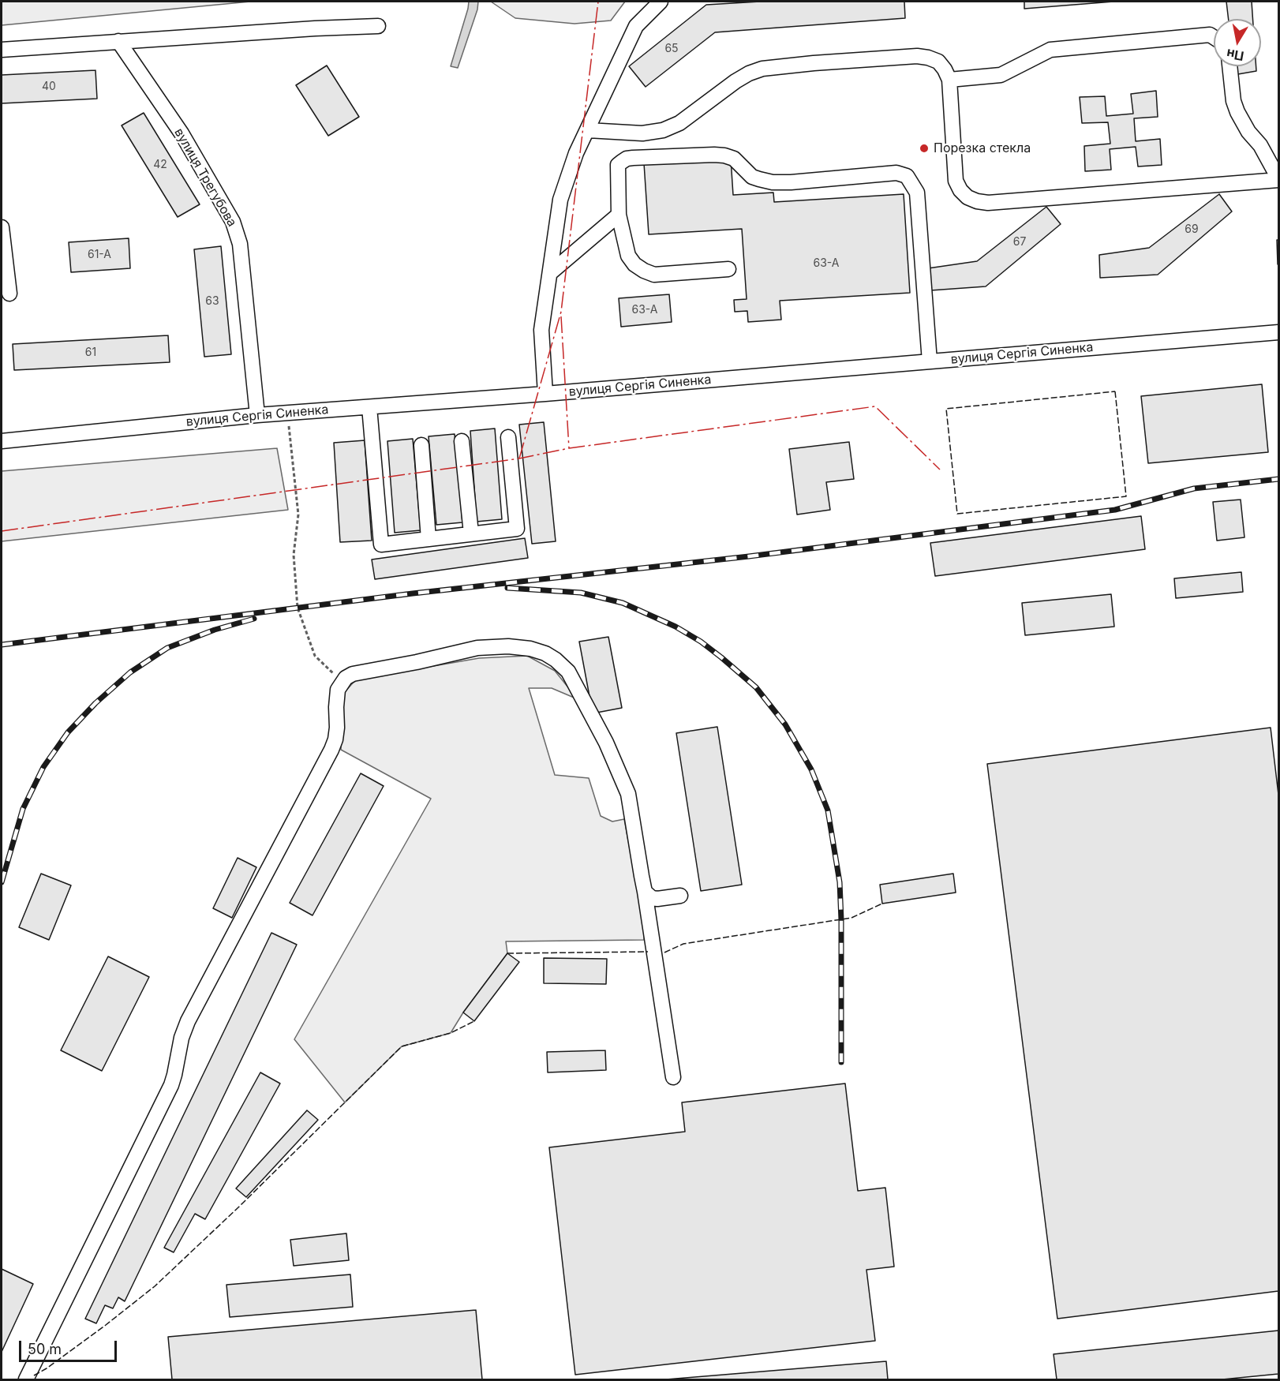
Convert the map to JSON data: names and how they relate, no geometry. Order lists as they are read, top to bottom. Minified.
{"streets":{"street":["вулиця Трегубова","вулиця Сергія Синенка"]},"crossings":[["вулиця Трегубова","вулиця Сергія Синенка"]],"places":["Порезка стекла"],"house_numbers":["65","40","42","69","67","61-А","63-А","63","63-А","61"],"scale_bar":"50 m","north":"bottom"}
